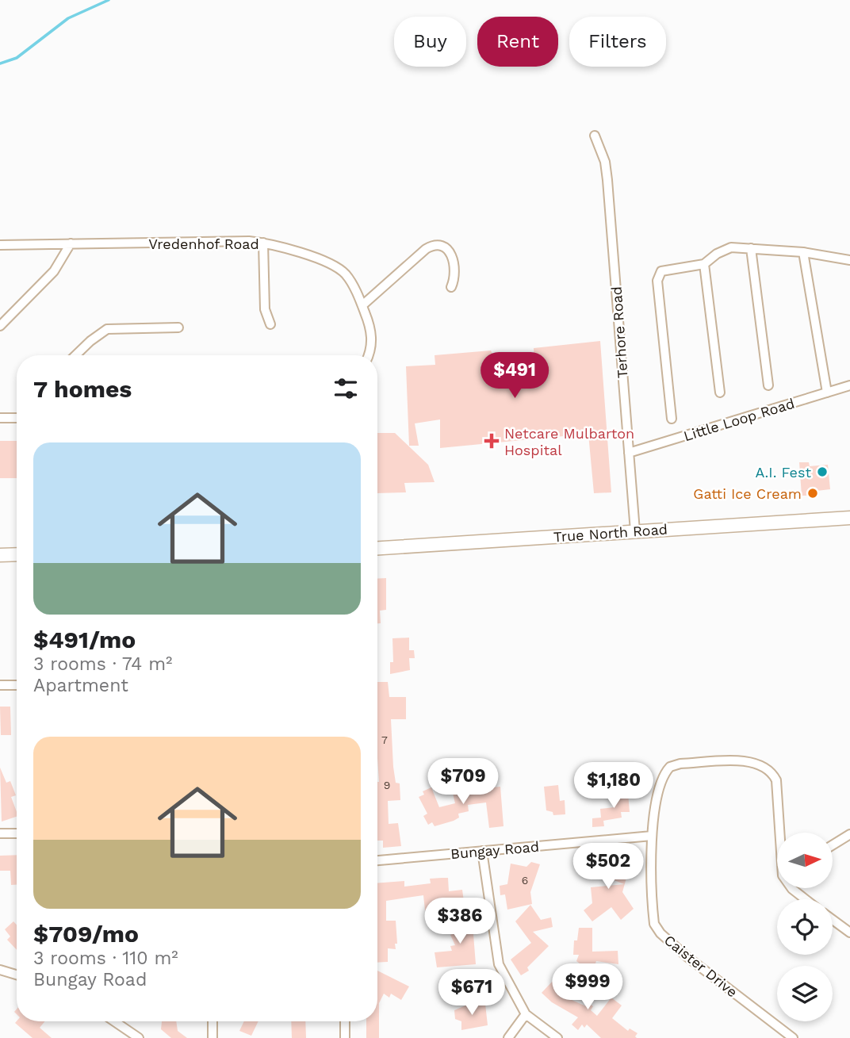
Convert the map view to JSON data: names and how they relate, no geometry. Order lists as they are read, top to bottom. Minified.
{"streets":{"main road":["True North Road"],"street":["Vredenhof Road","Terhore Road","Little Loop Road","Bungay Road","Caister Drive"]},"crossings":[["Terhore Road","Little Loop Road"],["Terhore Road","True North Road"],["Bungay Road","Caister Drive"]],"places":{"health":["Netcare Mulbarton Hospital"],"other":["A.I. Fest","Gatti Ice Cream"]},"house_numbers":["7","9","6"],"north":"right","page":{"chip":["Buy","Rent","Filters"],"price":["$491","$709","$1,180","$502","$386","$999","$671"],"heading":"7 homes","list":[{"name":"$491/mo","note":"3 rooms · 74 m² · Apartment"},{"name":"$709/mo","note":"3 rooms · 110 m² · Bungay Road"}]}}
